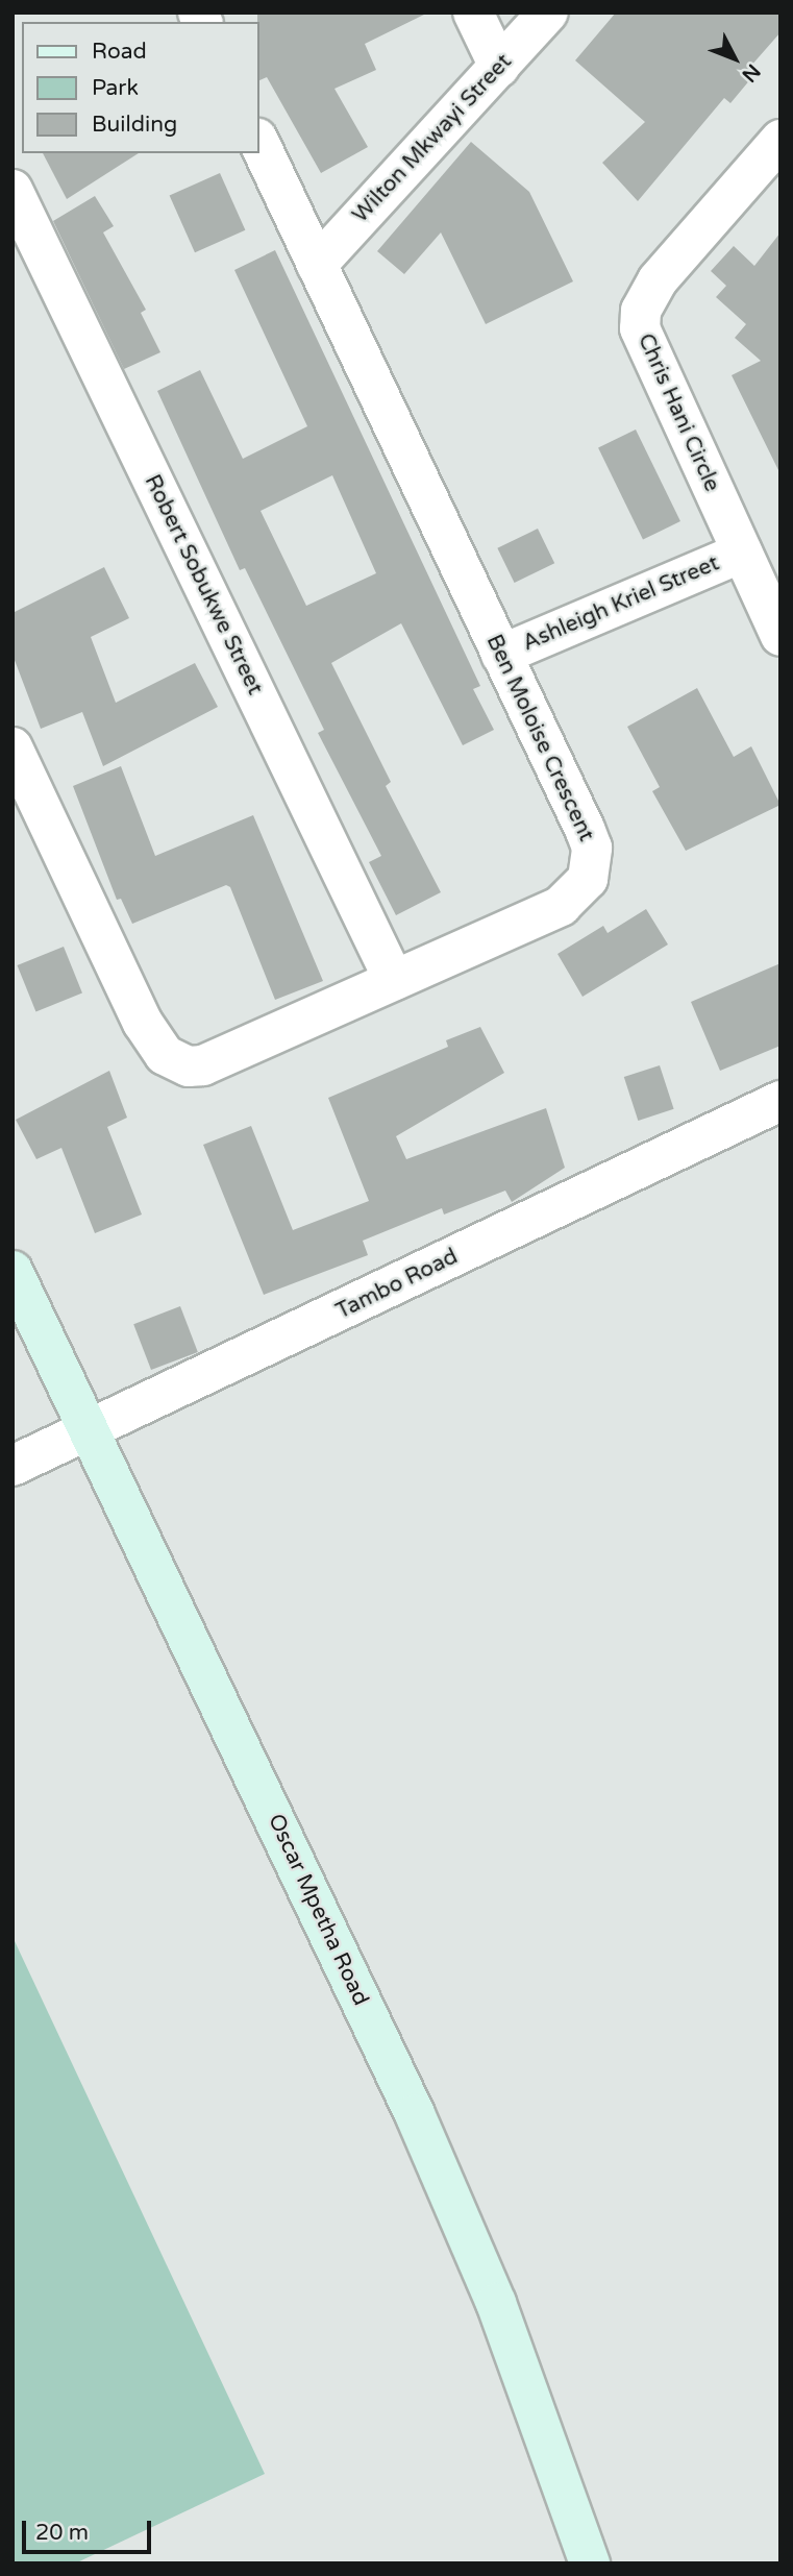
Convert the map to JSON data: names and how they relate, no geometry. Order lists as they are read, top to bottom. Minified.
{"streets":{"street":["Wilton Mkwayi Street","Chris Hani Circle","Robert Sobukwe Street","Ashleigh Kriel Street","Ben Moloise Crescent","Tambo Road","Oscar Mpetha Road"]},"crossings":[["Wilton Mkwayi Street","Ben Moloise Crescent"],["Chris Hani Circle","Ashleigh Kriel Street"],["Robert Sobukwe Street","Ben Moloise Crescent"],["Ashleigh Kriel Street","Ben Moloise Crescent"],["Tambo Road","Oscar Mpetha Road"]],"legend":["Road","Park","Building"],"scale_bar":"20 m","north":"bottom right"}
